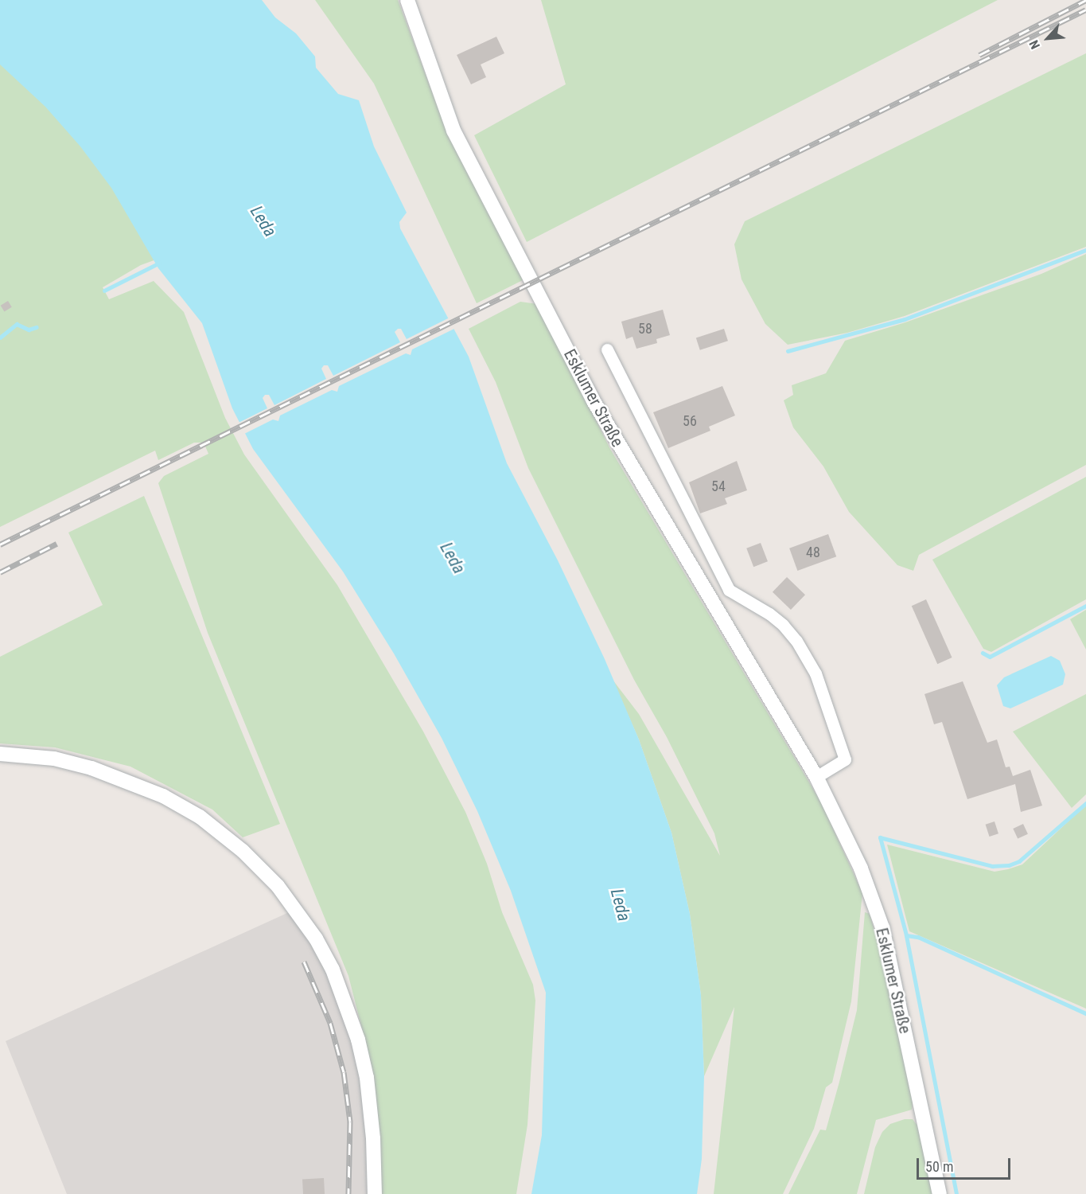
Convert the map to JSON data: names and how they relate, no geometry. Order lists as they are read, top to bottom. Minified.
{"streets":{"street":["Esklumer Straße"]},"water":["Leda"],"house_numbers":["58","56","54","48"],"scale_bar":"50 m","north":"bottom left"}
